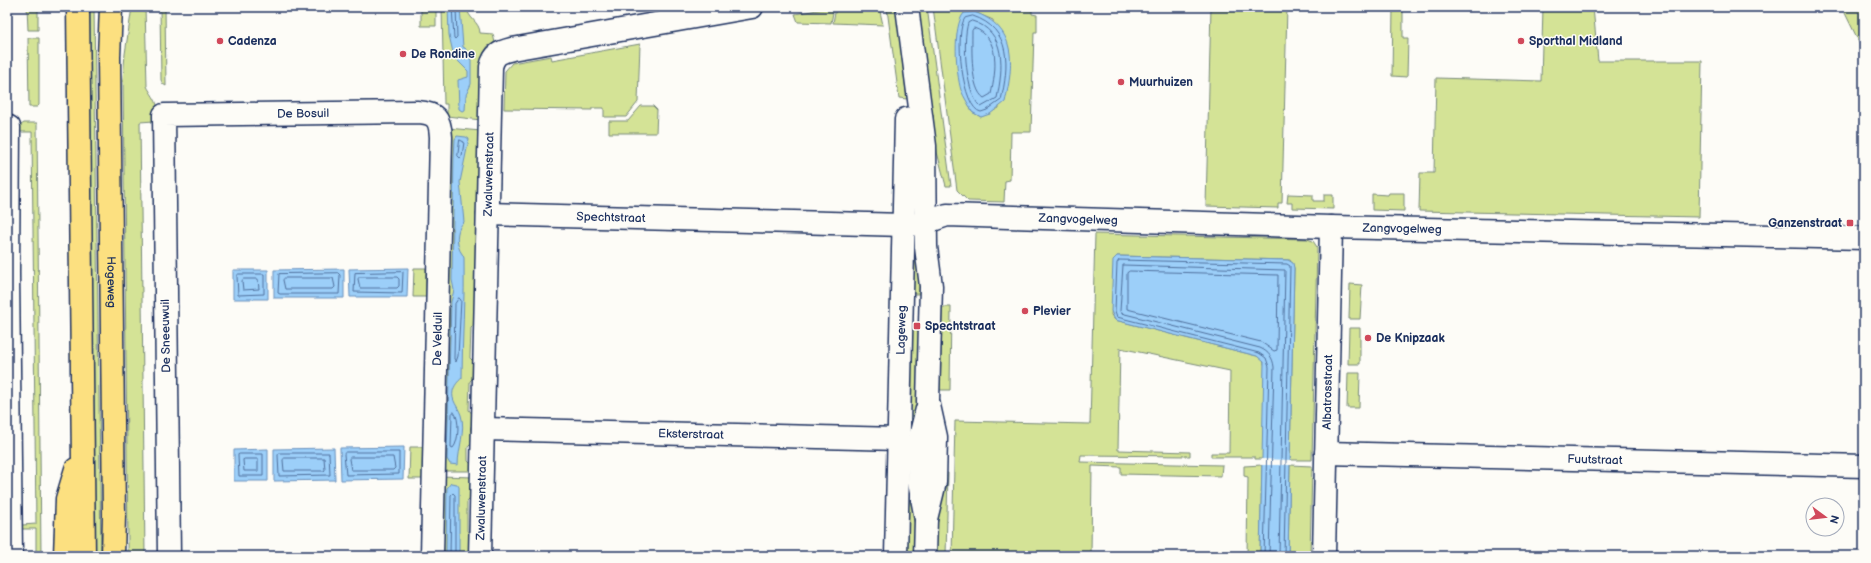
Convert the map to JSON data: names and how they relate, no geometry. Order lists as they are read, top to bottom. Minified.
{"streets":{"main road":["Hogeweg"],"street":["De Bosuil","Zwaluwenstraat","Spechtstraat","Zangvogelweg","Lageweg","De Sneeuwuil","De Velduil","Albatrosstraat","Eksterstraat","Fuutstraat"]},"crossings":[["De Bosuil","De Sneeuwuil"],["De Bosuil","De Velduil"],["Zwaluwenstraat","Spechtstraat"],["Zwaluwenstraat","Eksterstraat"],["Spechtstraat","Zangvogelweg"],["Spechtstraat","Lageweg"],["Zangvogelweg","Albatrosstraat"],["Lageweg","Eksterstraat"],["Albatrosstraat","Fuutstraat"]],"places":{"other":["Cadenza","Sporthal Midland","De Rondine","Muurhuizen","Plevier","De Knipzaak"],"transit":["Ganzenstraat","Spechtstraat"]},"north":"right"}
